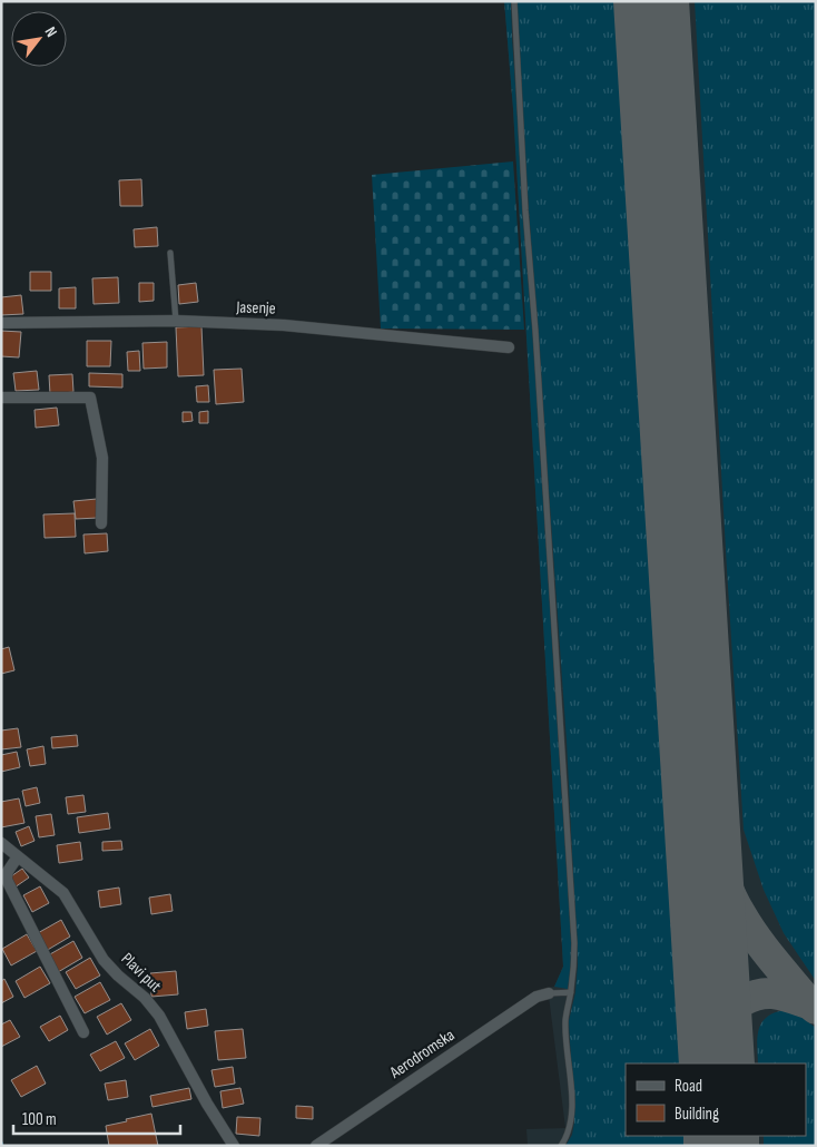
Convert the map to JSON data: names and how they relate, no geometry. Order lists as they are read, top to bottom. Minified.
{"streets":{"street":["Jasenje","Plavi put","Aerodromska"]},"legend":["Road","Building"],"scale_bar":"100 m","north":"top right"}
